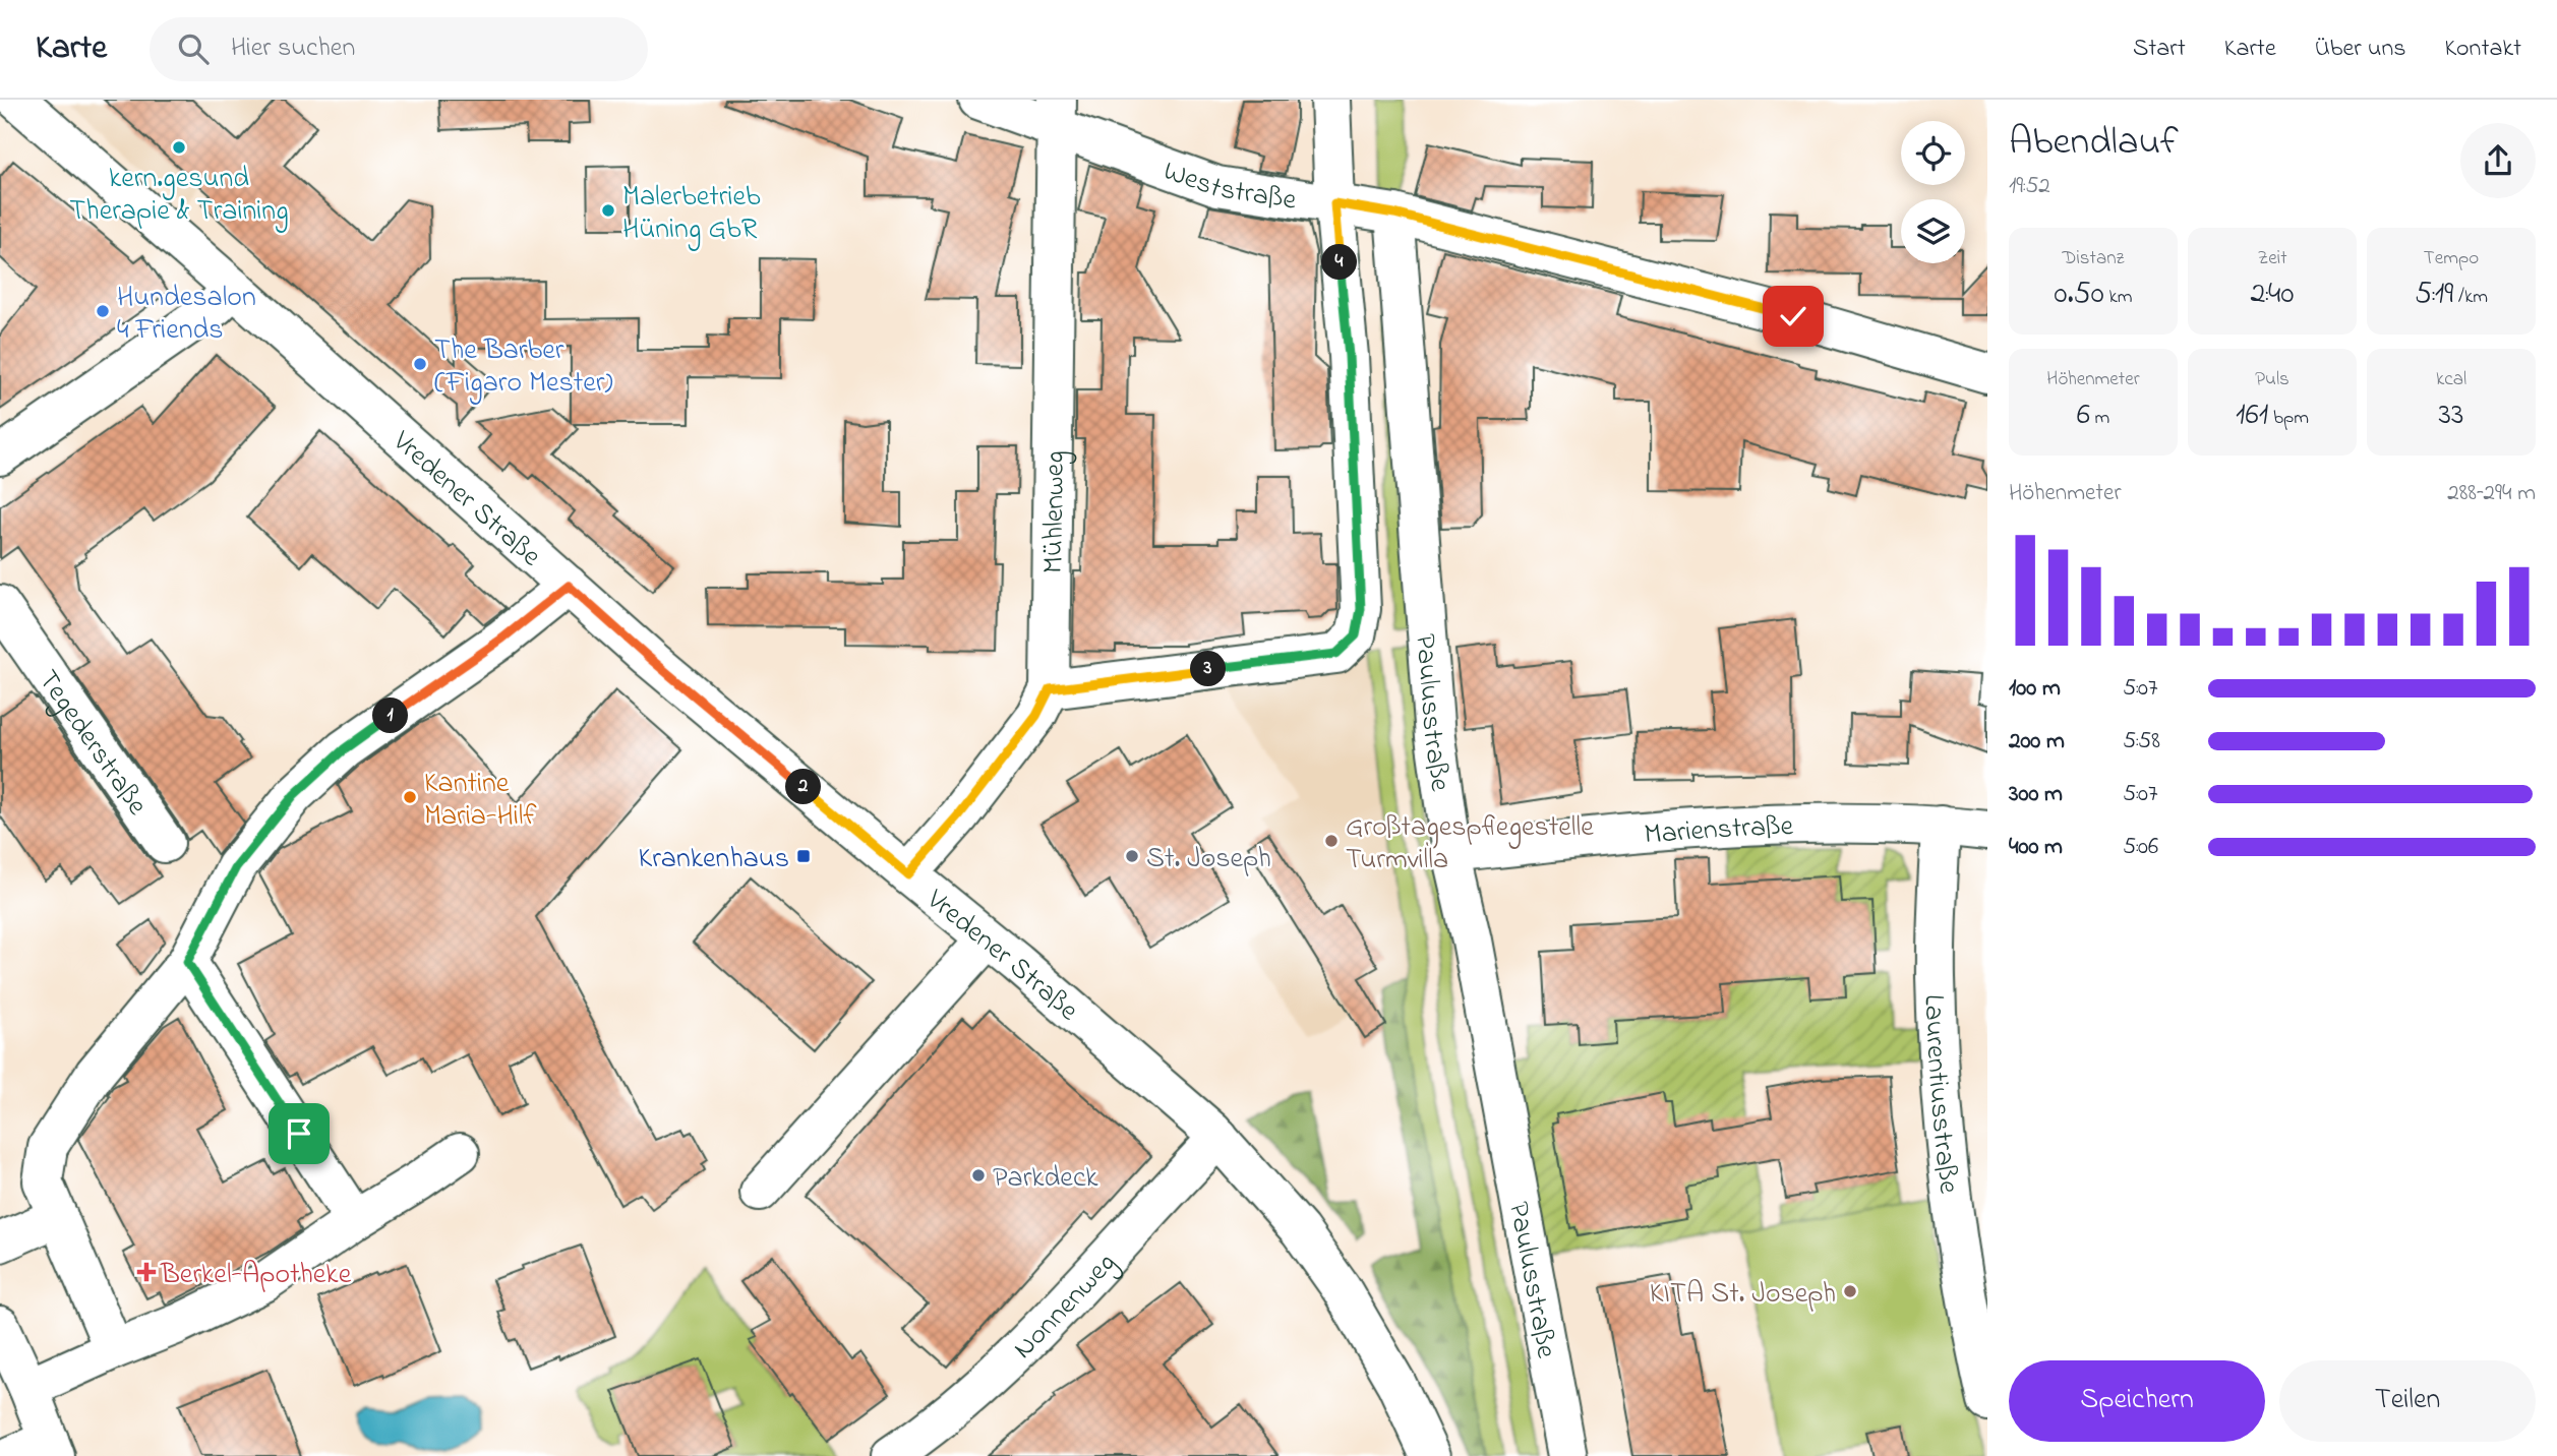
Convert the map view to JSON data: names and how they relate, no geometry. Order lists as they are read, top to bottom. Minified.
{"streets":{"street":["Weststraße","Vredener Straße","Mühlenweg","Paulusstraße","Tegederstraße","Marienstraße","Laurentiusstraße","Nonnenweg"]},"crossings":[["Weststraße","Mühlenweg"],["Weststraße","Paulusstraße"],["Vredener Straße","Mühlenweg"],["Vredener Straße","Nonnenweg"],["Paulusstraße","Marienstraße"],["Marienstraße","Laurentiusstraße"]],"places":{"other":["kern.gesund Therapie & Training","Malerbetrieb Hüning GbR","Hundesalon 4 Friends","The Barber (Figaro Mester)","Kantine Maria-Hilf","Großtagespflegestelle Turmvilla","St. Joseph","Parkdeck","KITA St. Joseph"],"transit":["Krankenhaus"],"health":["Berkel-Apotheke"]},"page":{"header":"Karte","search":"Hier suchen","nav":["Start","Karte","Über uns","Kontakt"],"heading":["Abendlauf","19:52"],"stats":[["Distanz","0.50 km"],["Zeit","2:40"],["Tempo","5:19 /km"],["Höhenmeter","6 m"],["Puls","161 bpm"],["kcal","33"]],"pins":["4","3","1","2"],"chart":["Höhenmeter","288–294 m"],"list":[{"name":"100 m","note":"5:07"},{"name":"200 m","note":"5:58"},{"name":"300 m","note":"5:07"},{"name":"400 m","note":"5:06"}],"buttons":["Speichern","Teilen"]}}
